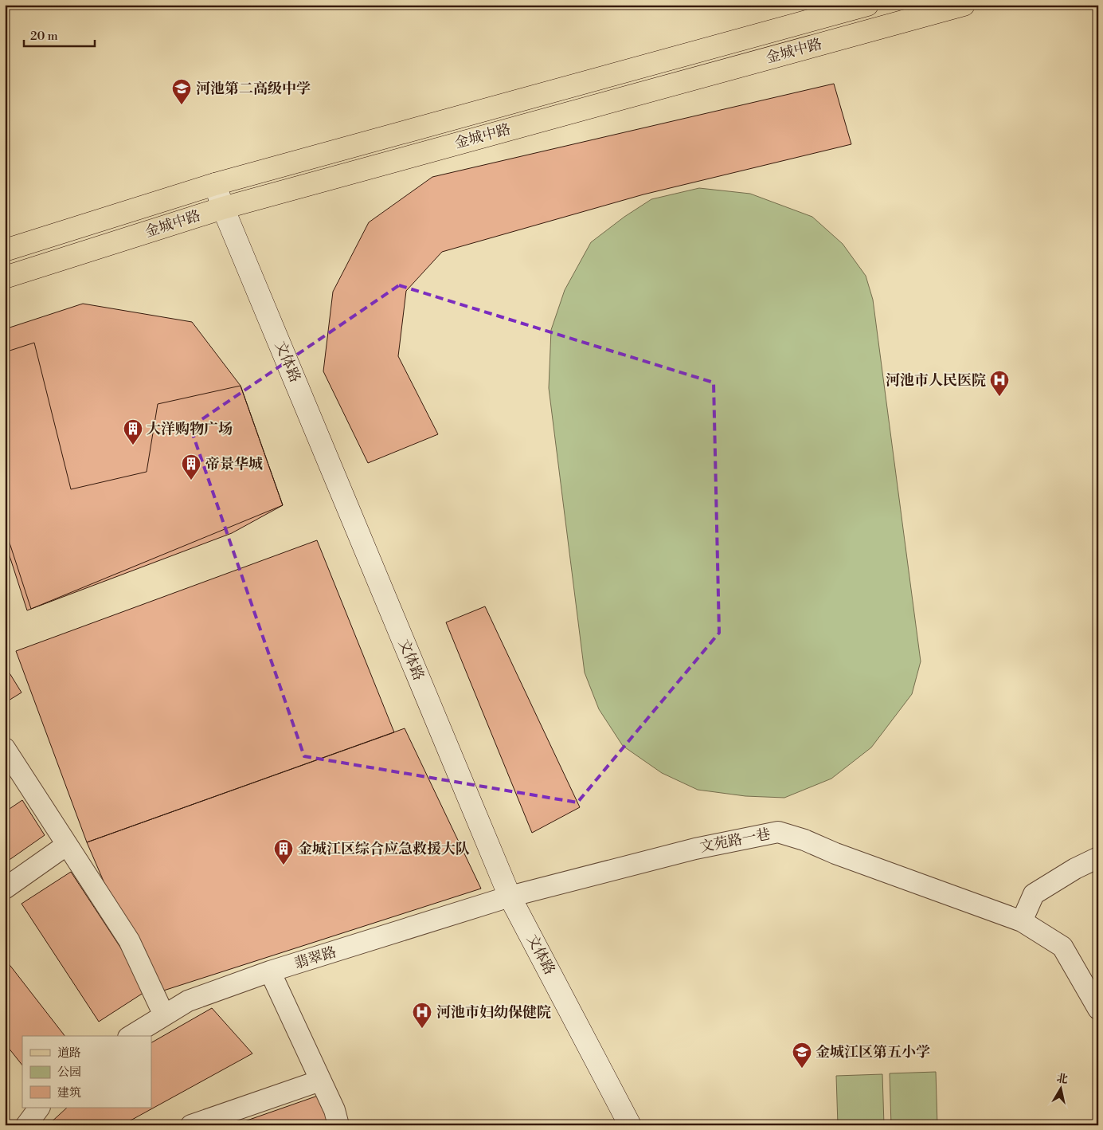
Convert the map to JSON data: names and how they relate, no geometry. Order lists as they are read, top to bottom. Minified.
{"streets":{"main road":["金城中路","文体路"],"street":["文苑路一巷","翡翠路"]},"crossings":[["金城中路","文体路"],["文体路","文苑路一巷"],["文体路","翡翠路"],["文苑路一巷","翡翠路"]],"places":{"school or university":["河池第二高级中学","金城江区第五小学"],"hospital":["河池市人民医院","河池市妇幼保健院"],"building":["大洋购物广场","帝景华城","金城江区综合应急救援大队"]},"legend":["道路","公园","建筑"],"scale_bar":"20 m","north":"top"}
